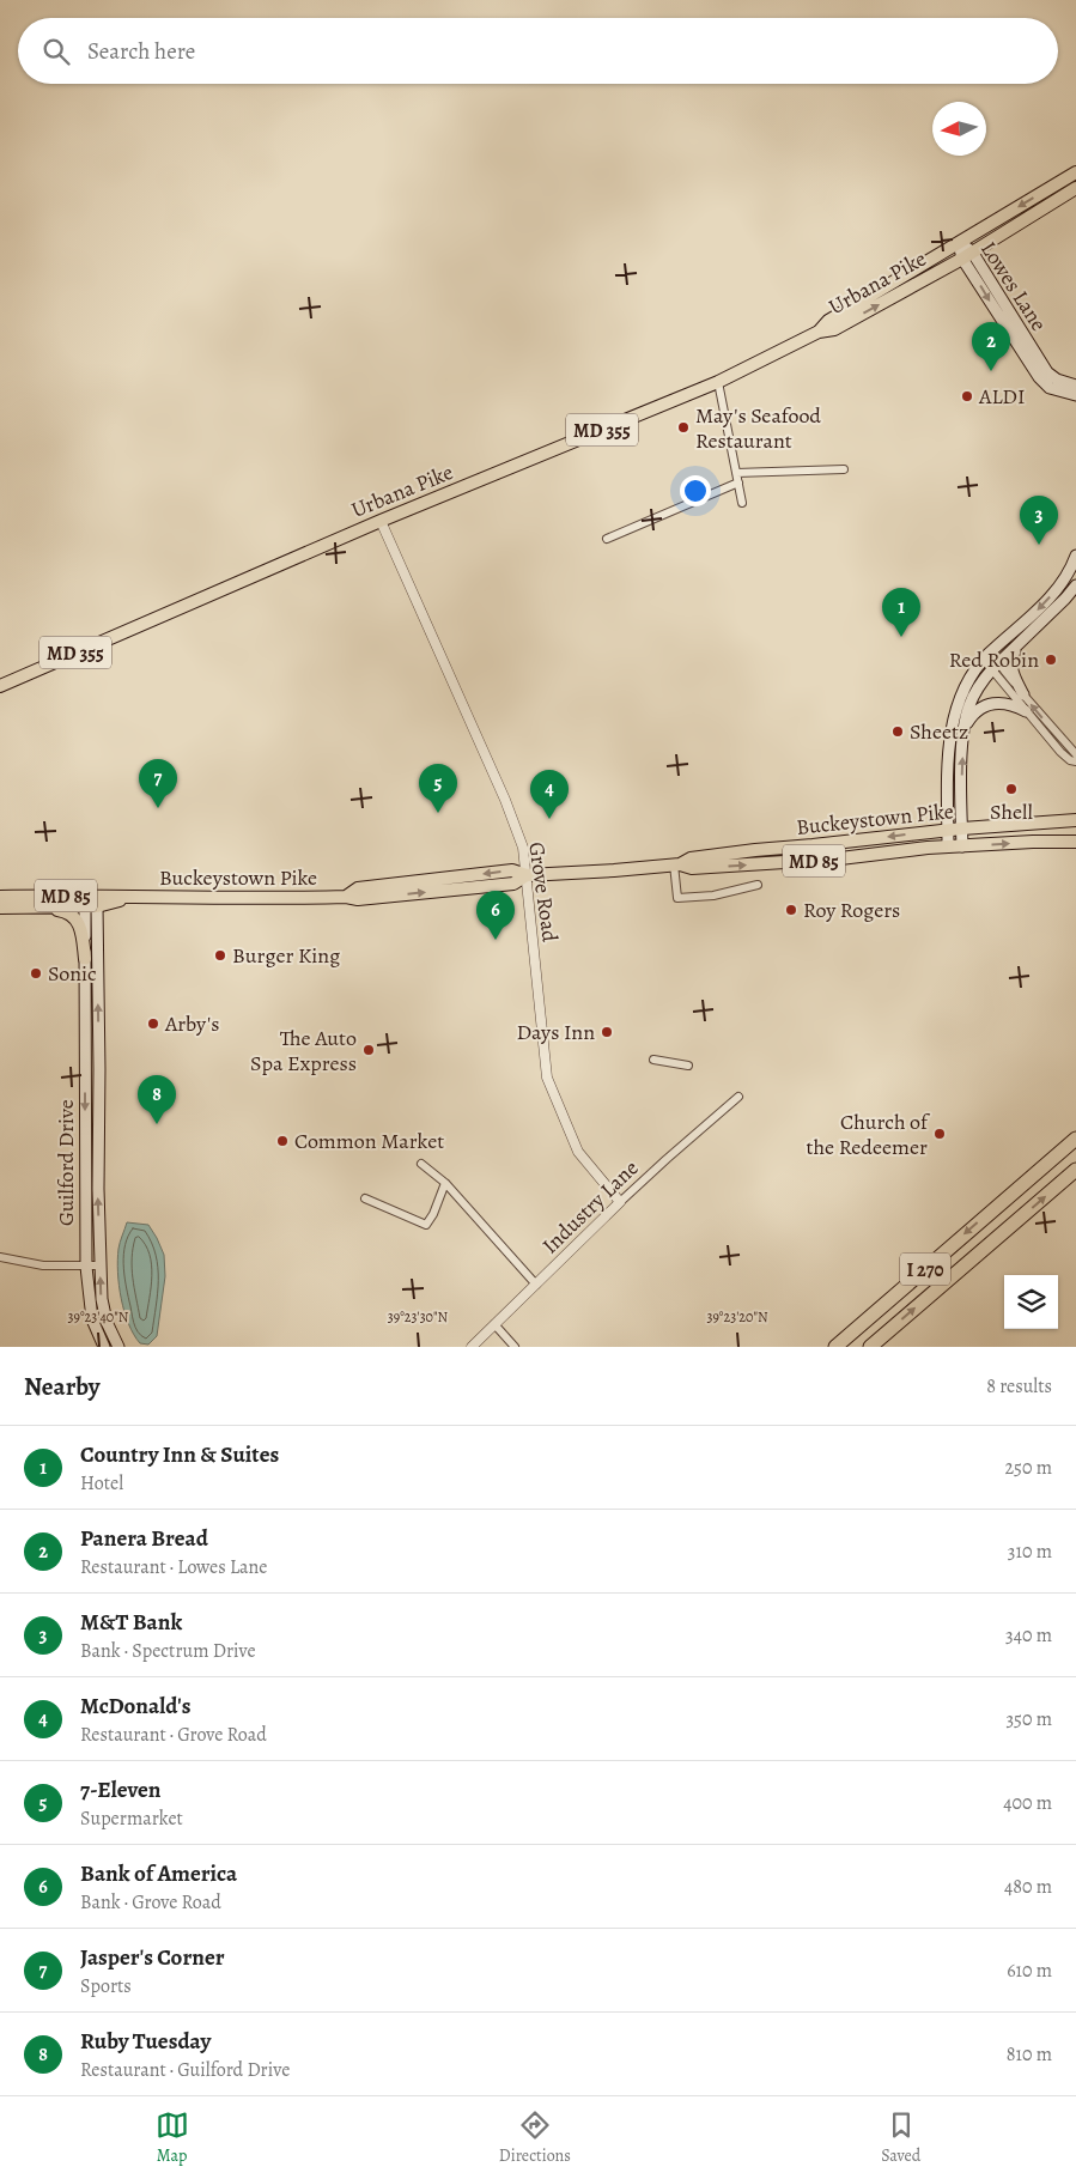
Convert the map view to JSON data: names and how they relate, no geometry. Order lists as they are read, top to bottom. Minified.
{"streets":{"highway":["I 270"],"main road":["Urbana Pike","Lowes Lane","MD 355","Buckeystown Pike","MD 85","Guilford Drive"],"street":["Grove Road","Industry Lane"]},"crossings":[["Urbana Pike","Lowes Lane"],["Urbana Pike","Grove Road"],["Buckeystown Pike","Grove Road"],["Buckeystown Pike","Guilford Drive"],["Grove Road","Industry Lane"]],"places":["ALDI","May's Seafood Restaurant","Red Robin","Sheetz","Shell","Roy Rogers","Burger King","Sonic","Arby's","Days Inn","The Auto Spa Express","Church of the Redeemer","Common Market"],"north":"left","page":{"search":"Search here","pins":["2","3","1","7","5","4","6","8"],"heading":["Nearby","8 results"],"list":[{"mark":"1","name":"Country Inn & Suites","note":"Hotel","value":"250 m"},{"mark":"2","name":"Panera Bread","note":"Restaurant · Lowes Lane","value":"310 m"},{"mark":"3","name":"M&T Bank","note":"Bank · Spectrum Drive","value":"340 m"},{"mark":"4","name":"McDonald's","note":"Restaurant · Grove Road","value":"350 m"},{"mark":"5","name":"7-Eleven","note":"Supermarket","value":"400 m"},{"mark":"6","name":"Bank of America","note":"Bank · Grove Road","value":"480 m"},{"mark":"7","name":"Jasper's Corner","note":"Sports","value":"610 m"},{"mark":"8","name":"Ruby Tuesday","note":"Restaurant · Guilford Drive","value":"810 m"}],"nav":["Map","Directions","Saved"]},"coordinates":["39°23'40\"N","39°23'30\"N","39°23'20\"N"]}
